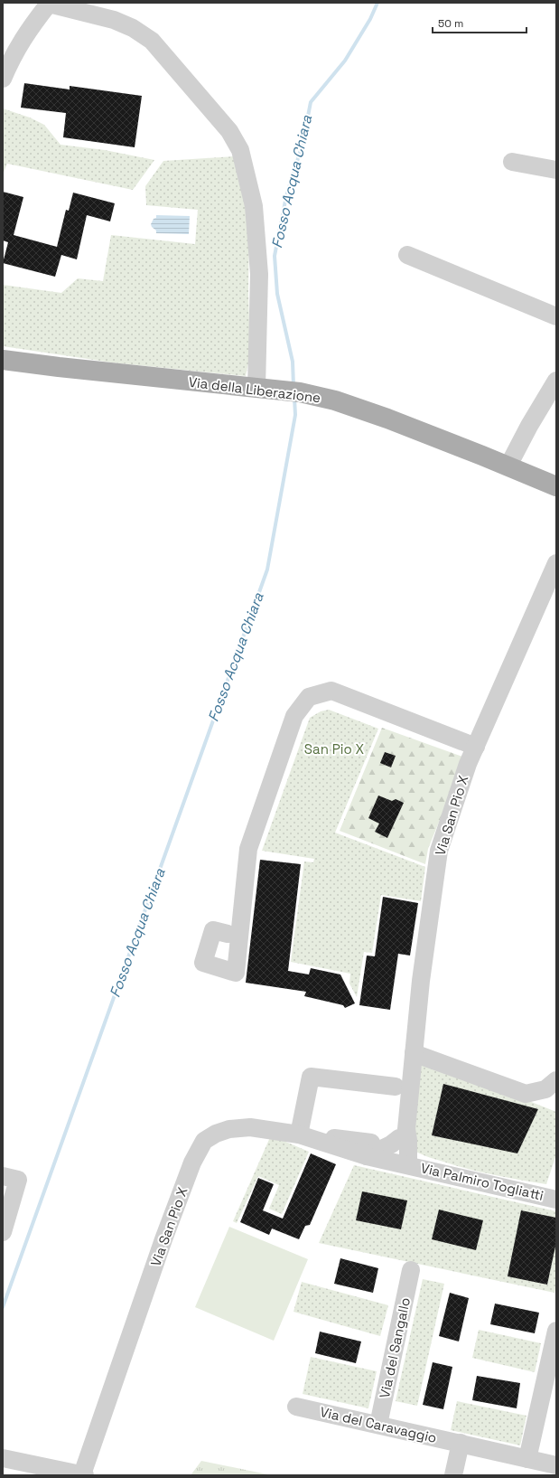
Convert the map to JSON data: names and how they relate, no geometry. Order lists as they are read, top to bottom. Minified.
{"streets":{"main road":["Via della Liberazione"],"street":["Via San Pio X","Via Palmiro Togliatti","Via del Sangallo","Via del Caravaggio"]},"crossings":[["Via San Pio X","Via Palmiro Togliatti"],["Via del Sangallo","Via del Caravaggio"]],"water":["Fosso Acqua Chiara"],"parks":["San Pio X"],"scale_bar":"50 m"}
